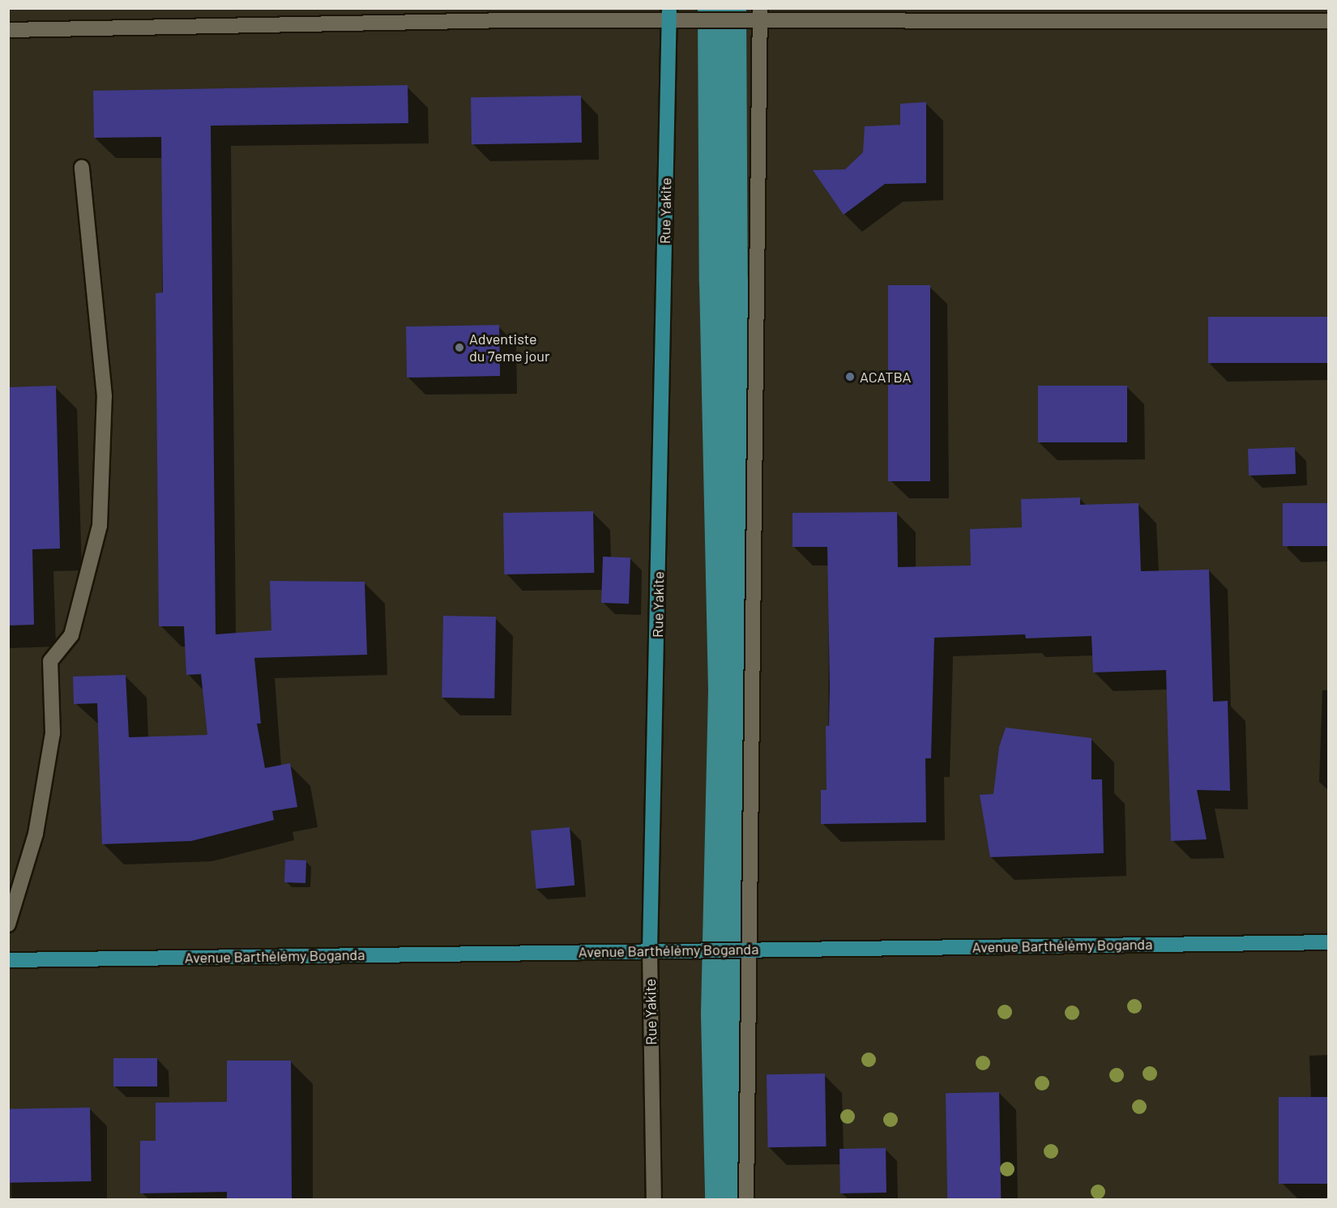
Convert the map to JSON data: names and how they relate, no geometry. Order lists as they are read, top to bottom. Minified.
{"streets":{"main road":["Rue Yakite","Avenue Barthélémy Boganda"]},"crossings":[["Rue Yakite","Avenue Barthélémy Boganda"]],"places":["Adventiste du 7eme jour","ACATBA"]}
